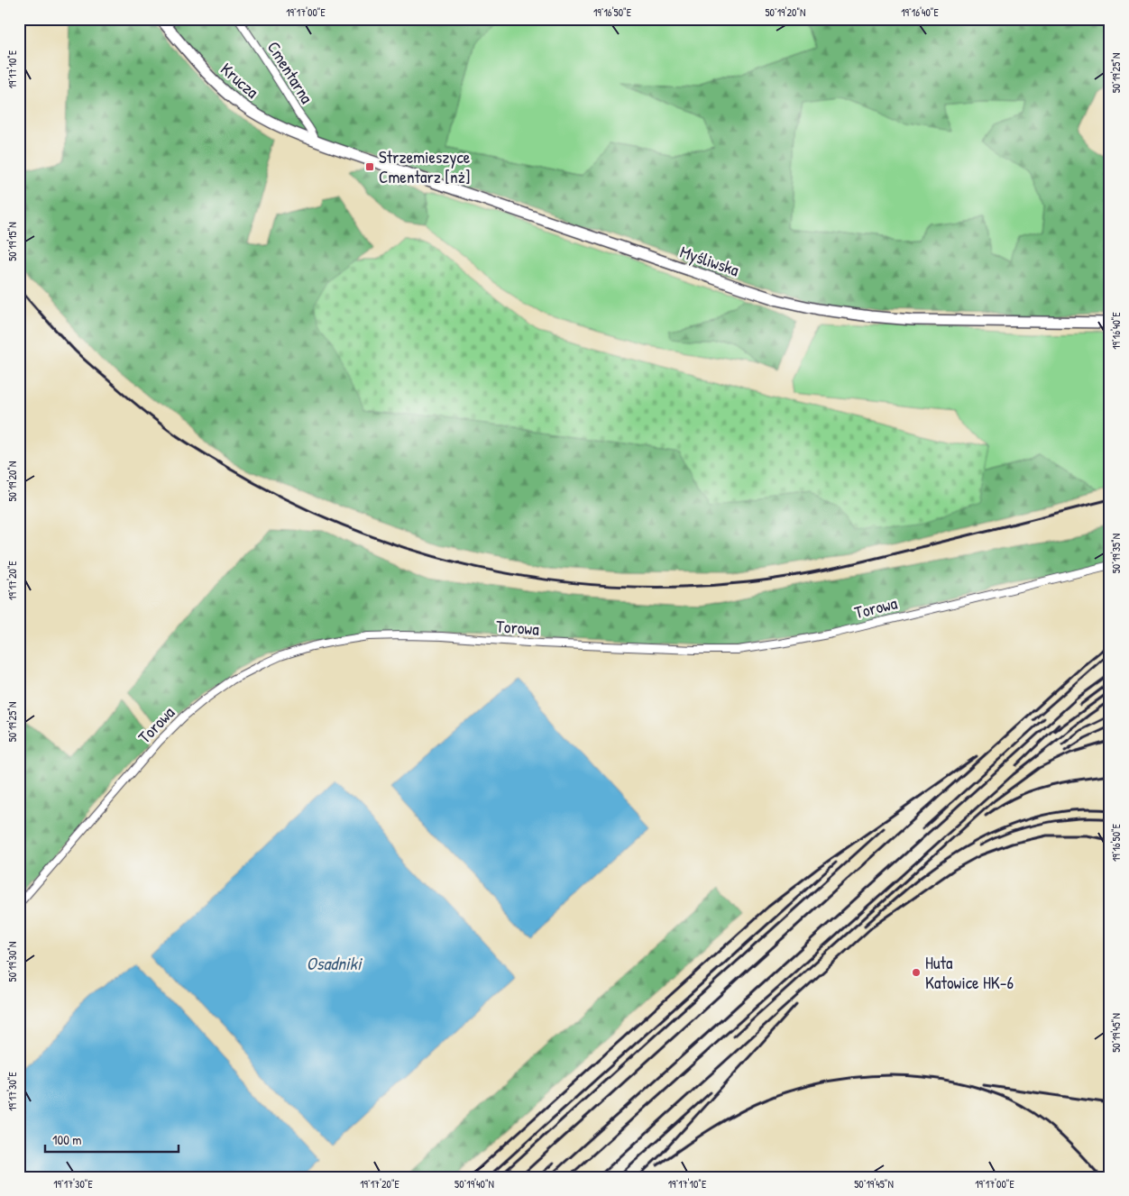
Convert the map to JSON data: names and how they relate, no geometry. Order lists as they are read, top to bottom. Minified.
{"streets":{"street":["Cmentarna","Krucza","Myśliwska","Torowa"]},"crossings":[["Cmentarna","Krucza"],["Cmentarna","Myśliwska"],["Krucza","Myśliwska"]],"water":["Osadniki"],"places":{"transit":["Strzemieszyce Cmentarz [nż]"],"other":["Huta Katowice HK-6"]},"scale_bar":"100 m","coordinates":["19°17'00\"E","19°16'50\"E","50°19'20\"N","19°16'40\"E","19°17'10\"E","50°19'25\"N","50°19'15\"N","50°19'35\"N","19°17'20\"E","50°19'30\"N","50°19'45\"N","19°17'30\"E","50°19'40\"N"]}
